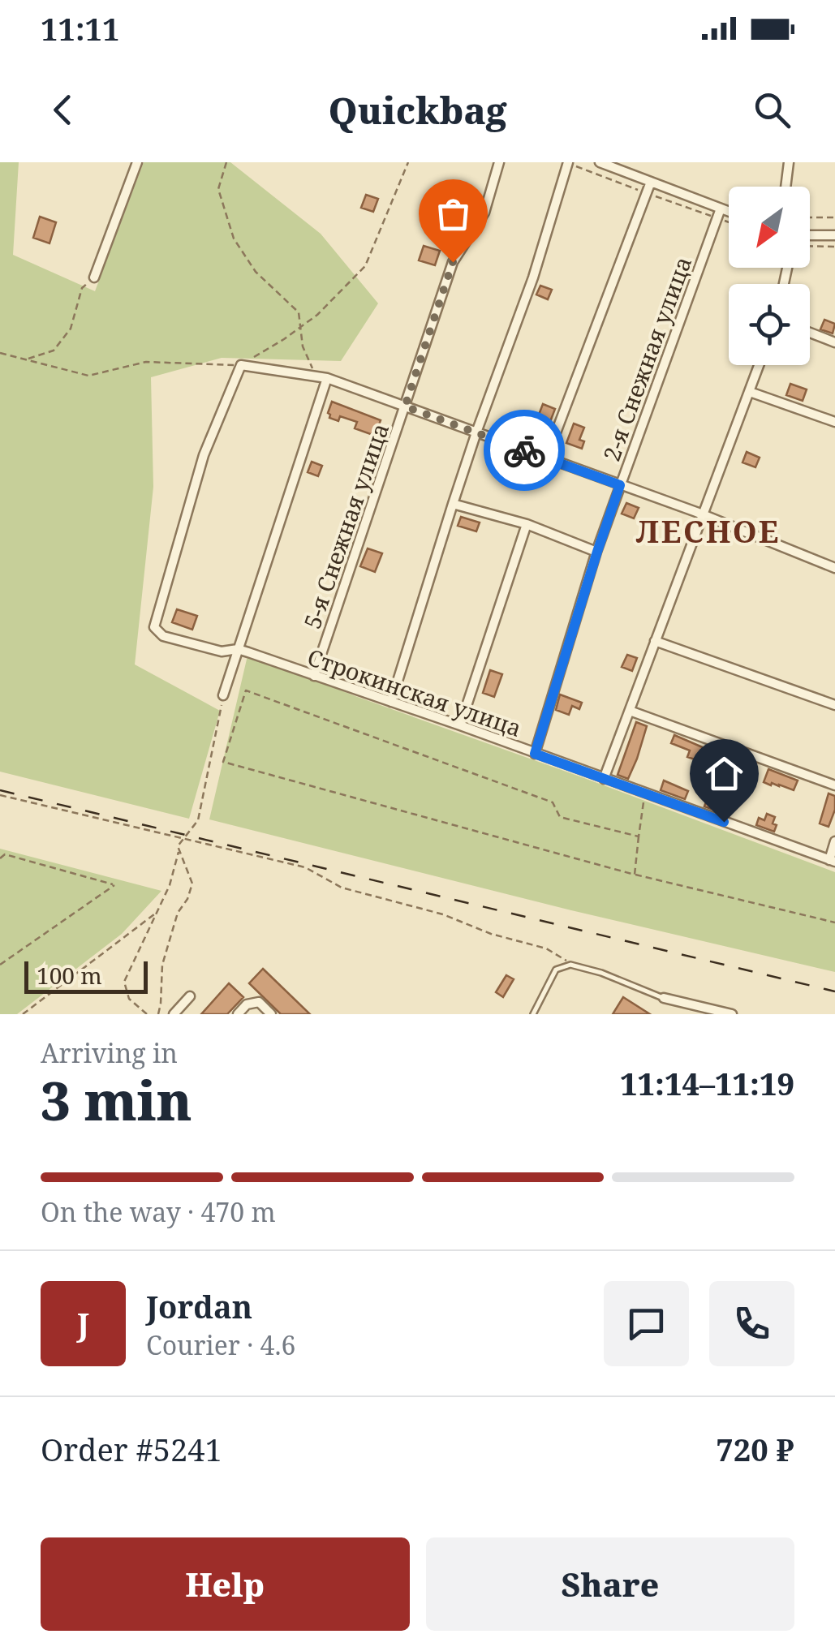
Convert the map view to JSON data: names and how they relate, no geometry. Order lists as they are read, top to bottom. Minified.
{"streets":{"street":["2-я Снежная улица","5-я Снежная улица","Строкинская улица"]},"crossings":[["2-я Снежная улица","Строкинская улица"],["5-я Снежная улица","Строкинская улица"]],"districts":["ЛЕСНОЕ"],"scale_bar":"100 m","north":"bottom left","page":{"status":"11:11","header":"Quickbag","scale":"100 m","heading":["3 min","Arriving in","11:14–11:19"],"panel":["Jordan","Courier · 4.6","Order #5241","720 ₽"],"bar":"On the way · 470 m","round":"J","buttons":["Help","Share"]}}
